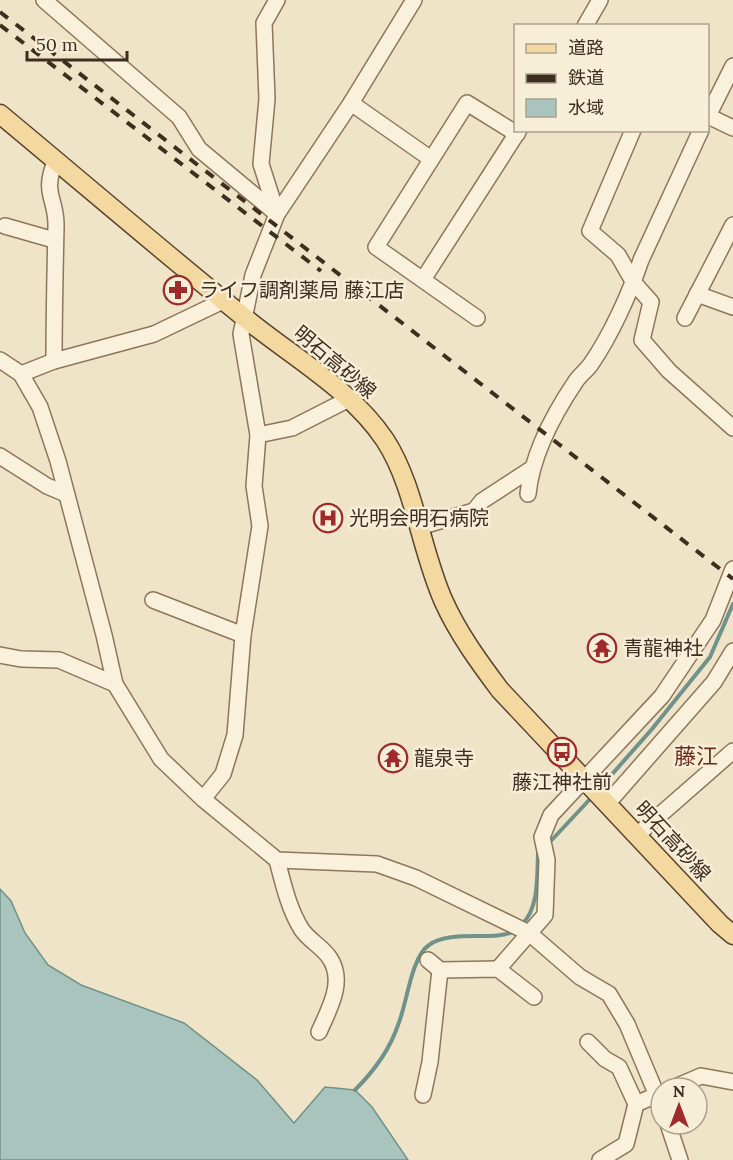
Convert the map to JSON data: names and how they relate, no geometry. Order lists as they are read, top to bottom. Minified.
{"streets":{"main road":["明石高砂線"]},"districts":["藤江"],"places":{"pharmacy":["ライフ調剤薬局 藤江店"],"hospital":["光明会明石病院"],"temple":["青龍神社","龍泉寺"],"bus stop":["藤江神社前"]},"legend":["道路","鉄道","水域"],"scale_bar":"50 m","north":"top"}
